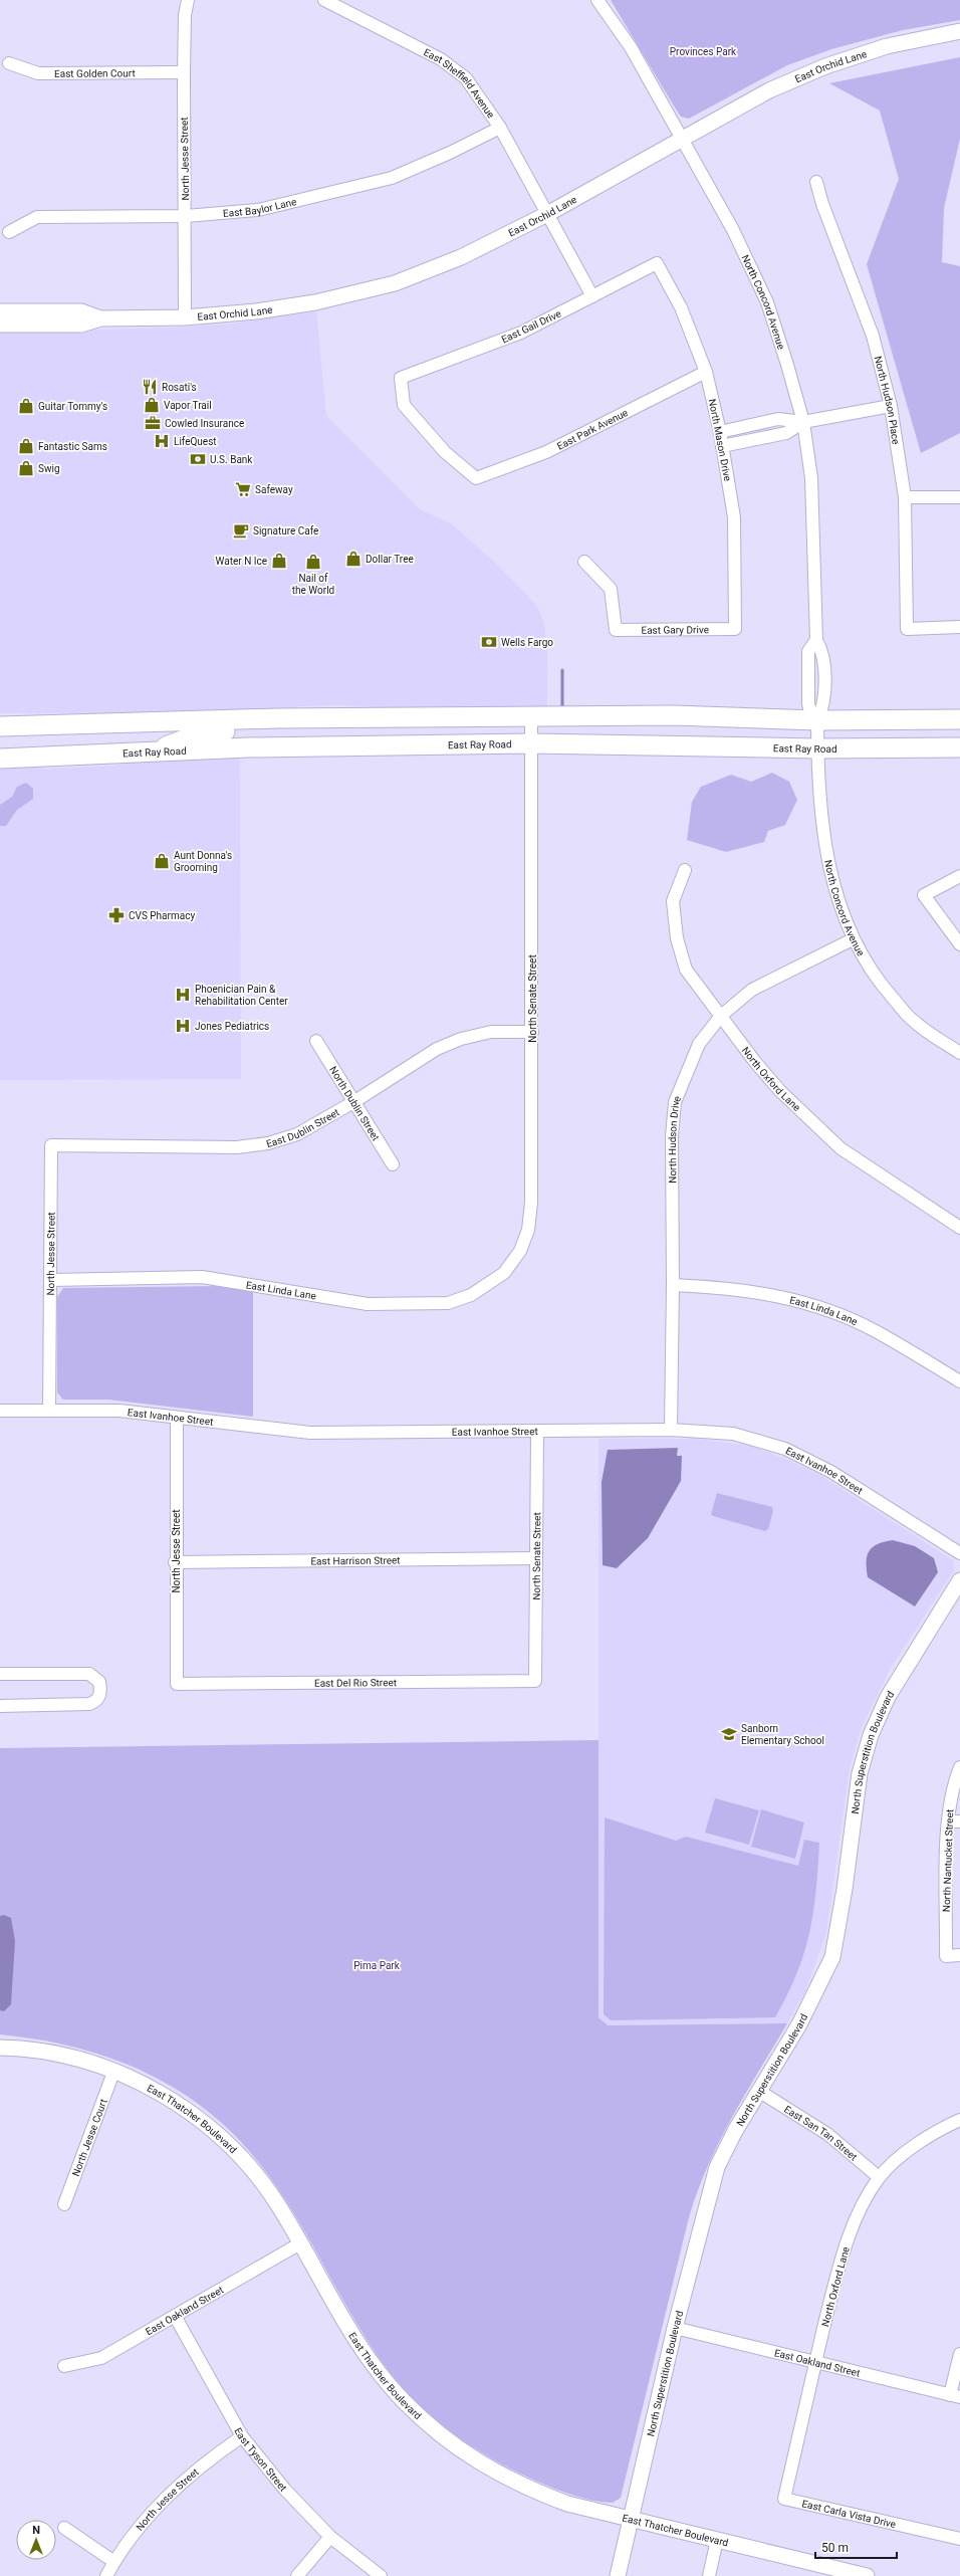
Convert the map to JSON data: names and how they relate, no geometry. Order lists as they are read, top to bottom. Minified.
{"streets":{"main road":["East Ray Road"],"street":["East Orchid Lane","East Golden Court","East Sheffield Avenue","North Jesse Street","East Baylor Lane","North Concord Avenue","East Gail Drive","North Hudson Place","East Park Avenue","North Mason Drive","East Gary Drive","North Senate Street","North Oxford Lane","North Dublin Street","East Dublin Street","North Hudson Drive","East Linda Lane","East Ivanhoe Street","East Harrison Street","East Del Rio Street","North Superstition Boulevard","North Nantucket Street","East Thatcher Boulevard","East San Tan Street","North Jesse Court","East Oakland Street","East Tyson Street","East Carla Vista Drive"]},"crossings":[["East Orchid Lane","East Sheffield Avenue"],["East Orchid Lane","North Jesse Street"],["East Orchid Lane","North Concord Avenue"],["East Golden Court","North Jesse Street"],["East Sheffield Avenue","East Baylor Lane"],["North Jesse Street","East Baylor Lane"],["North Jesse Street","East Dublin Street"],["North Jesse Street","East Linda Lane"],["North Jesse Street","East Ivanhoe Street"],["North Jesse Street","East Harrison Street"],["North Jesse Street","East Del Rio Street"],["North Jesse Street","East Tyson Street"],["North Concord Avenue","East Ray Road"],["North Concord Avenue","North Hudson Drive"],["East Gail Drive","East Park Avenue"],["East Gail Drive","North Mason Drive"],["East Park Avenue","North Mason Drive"],["North Mason Drive","East Gary Drive"],["East Ray Road","North Senate Street"],["North Senate Street","East Dublin Street"],["North Senate Street","East Linda Lane"],["North Senate Street","East Ivanhoe Street"],["North Senate Street","East Harrison Street"],["North Senate Street","East Del Rio Street"],["North Oxford Lane","North Hudson Drive"],["North Oxford Lane","East San Tan Street"],["North Oxford Lane","East Oakland Street"],["North Oxford Lane","East Carla Vista Drive"],["North Dublin Street","East Dublin Street"],["North Hudson Drive","East Linda Lane"],["North Hudson Drive","East Ivanhoe Street"],["North Superstition Boulevard","East Thatcher Boulevard"],["North Superstition Boulevard","East San Tan Street"],["North Superstition Boulevard","East Oakland Street"],["East Thatcher Boulevard","North Jesse Court"],["East Thatcher Boulevard","East Oakland Street"],["East Oakland Street","East Tyson Street"]],"parks":["Provinces Park","Pima Park"],"places":{"restaurant":["Rosati's"],"shop":["Vapor Trail","Guitar Tommy's","Fantastic Sams","Swig","Dollar Tree","Water N Ice","Nail of the World","Aunt Donna's Grooming"],"office":["Cowled Insurance"],"hospital":["LifeQuest","Phoenician Pain & Rehabilitation Center","Jones Pediatrics"],"bank":["U.S. Bank","Wells Fargo"],"supermarket":["Safeway"],"cafe":["Signature Cafe"],"pharmacy":["CVS Pharmacy"],"school or university":["Sanborn Elementary School"]},"scale_bar":"50 m","north":"top"}
